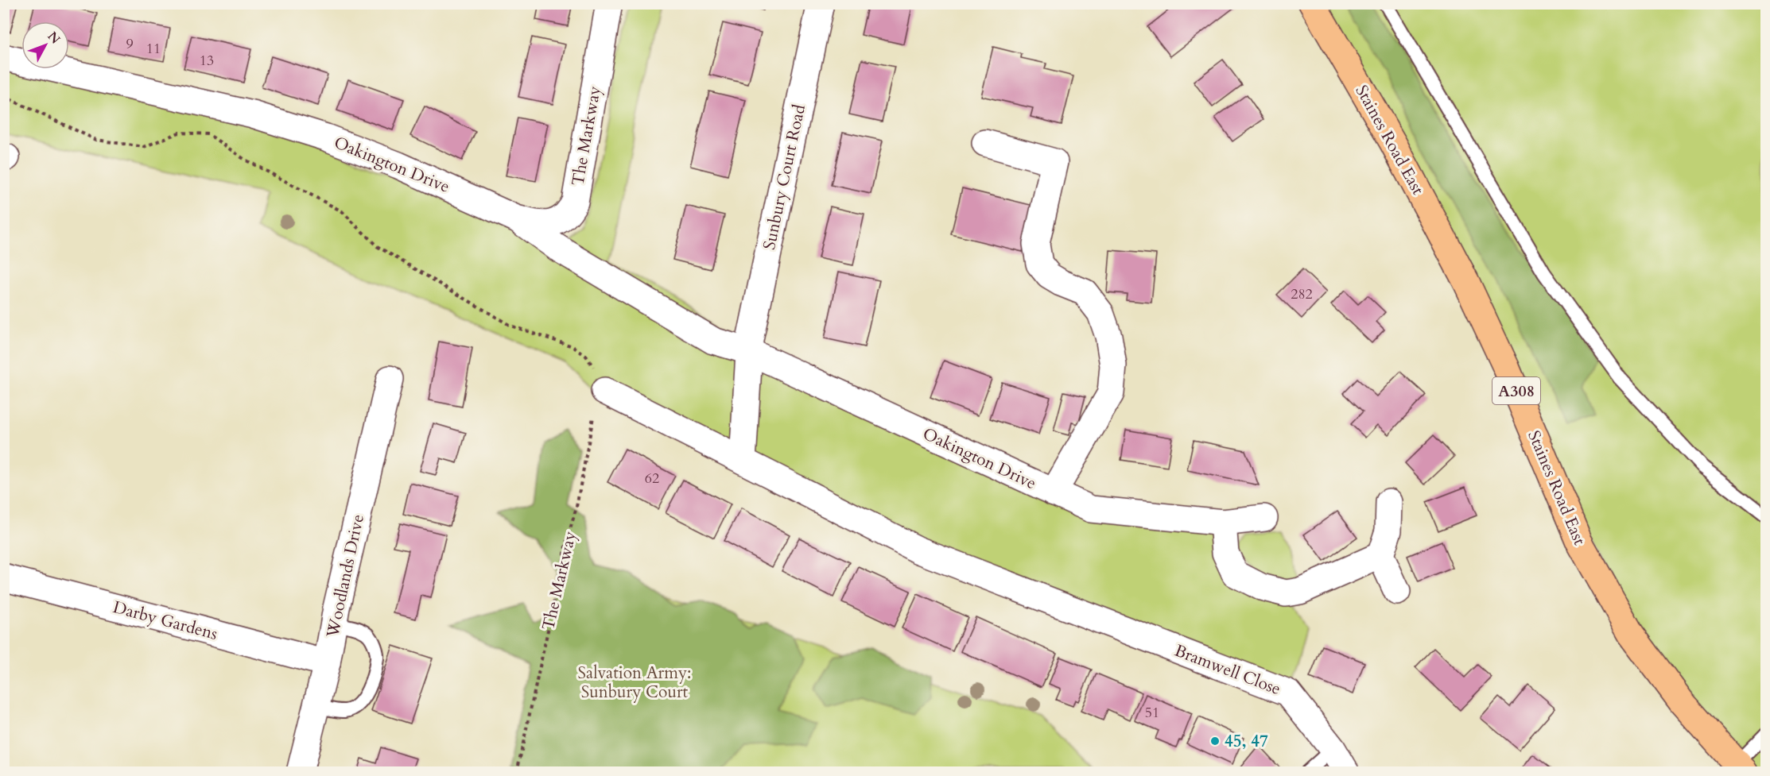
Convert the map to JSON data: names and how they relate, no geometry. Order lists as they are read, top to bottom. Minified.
{"streets":{"highway":["Staines Road East","A308"],"street":["The Markway","Oakington Drive","Sunbury Court Road","Woodlands Drive","Darby Gardens","Bramwell Close"]},"crossings":[["The Markway","Oakington Drive"],["Oakington Drive","Sunbury Court Road"],["Woodlands Drive","Darby Gardens"]],"parks":["Salvation Army: Sunbury Court"],"places":["45, 47"],"house_numbers":["9","11","13","282","62","51"],"north":"top right"}
